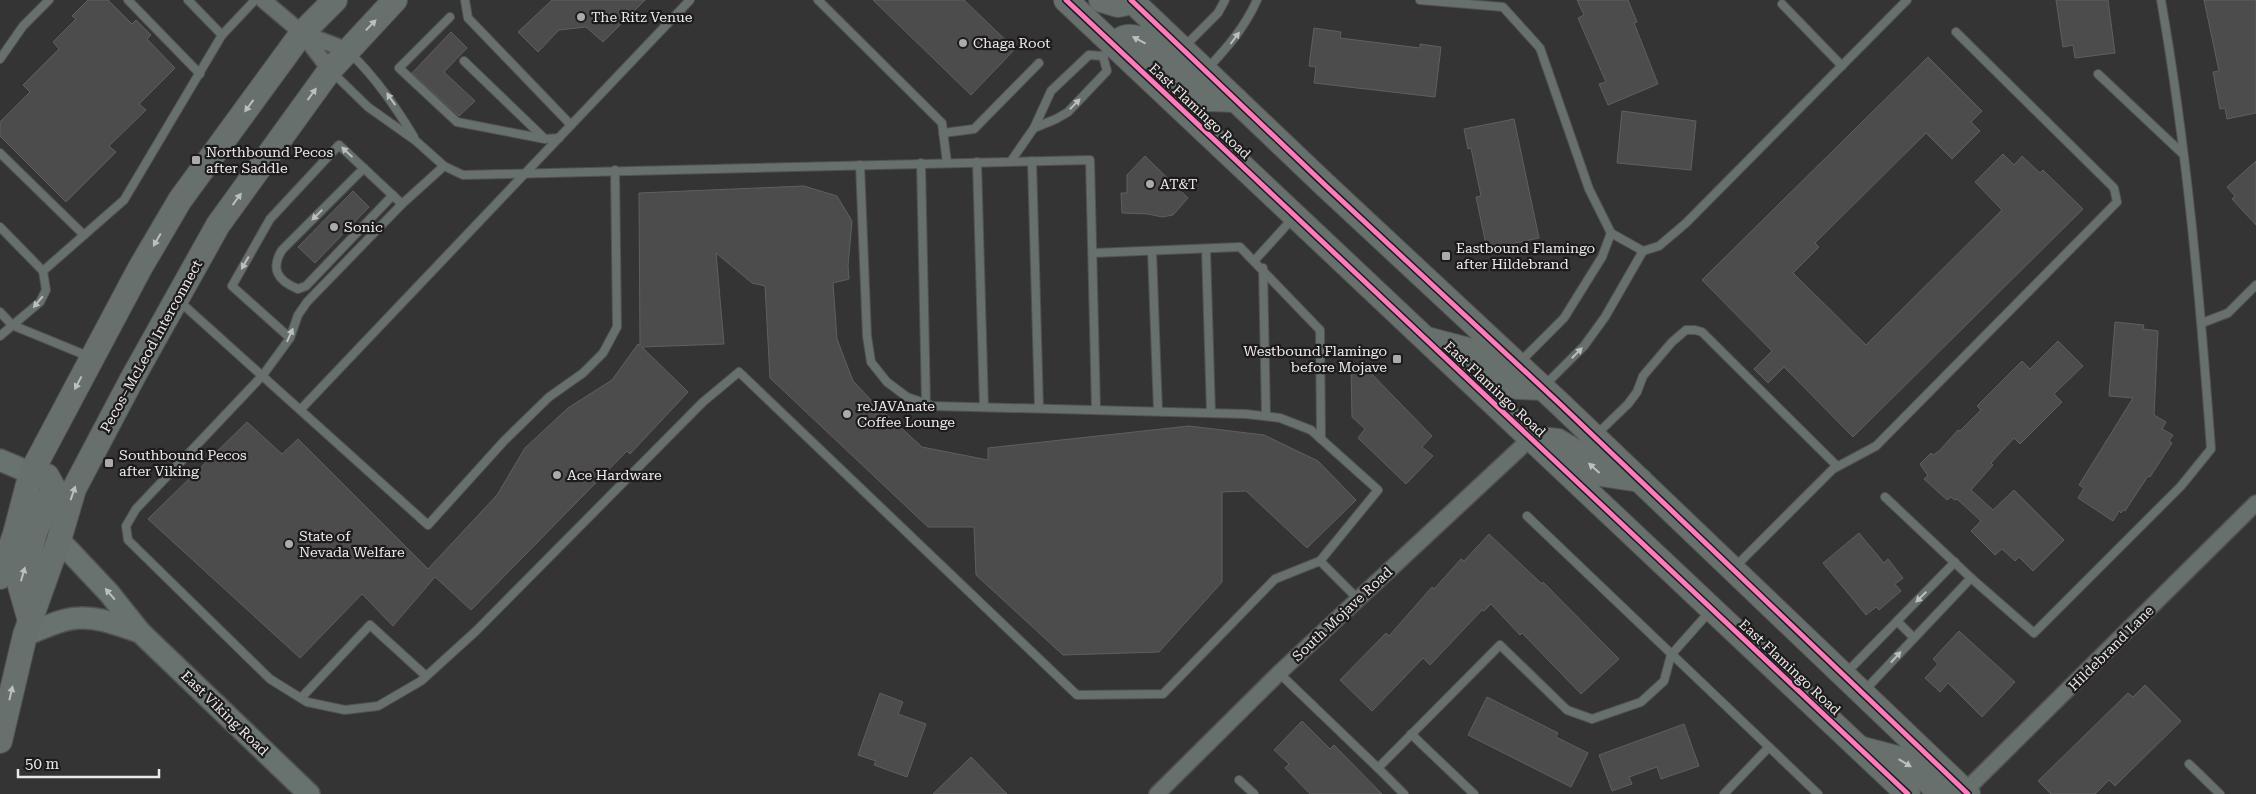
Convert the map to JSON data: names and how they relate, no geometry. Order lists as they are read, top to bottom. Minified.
{"streets":{"main road":["East Flamingo Road","Pecos–McLeod Interconnect"],"street":["South Mojave Road","Hildebrand Lane","East Viking Road"]},"crossings":[["East Flamingo Road","South Mojave Road"],["Pecos–McLeod Interconnect","East Viking Road"]],"places":{"other":["The Ritz Venue","Chaga Root","AT&T","Sonic","reJAVAnate Coffee Lounge","Ace Hardware","State of Nevada Welfare"],"transit":["Northbound Pecos after Saddle","Eastbound Flamingo after Hildebrand","Westbound Flamingo before Mojave","Southbound Pecos after Viking"]},"scale_bar":"50 m"}
